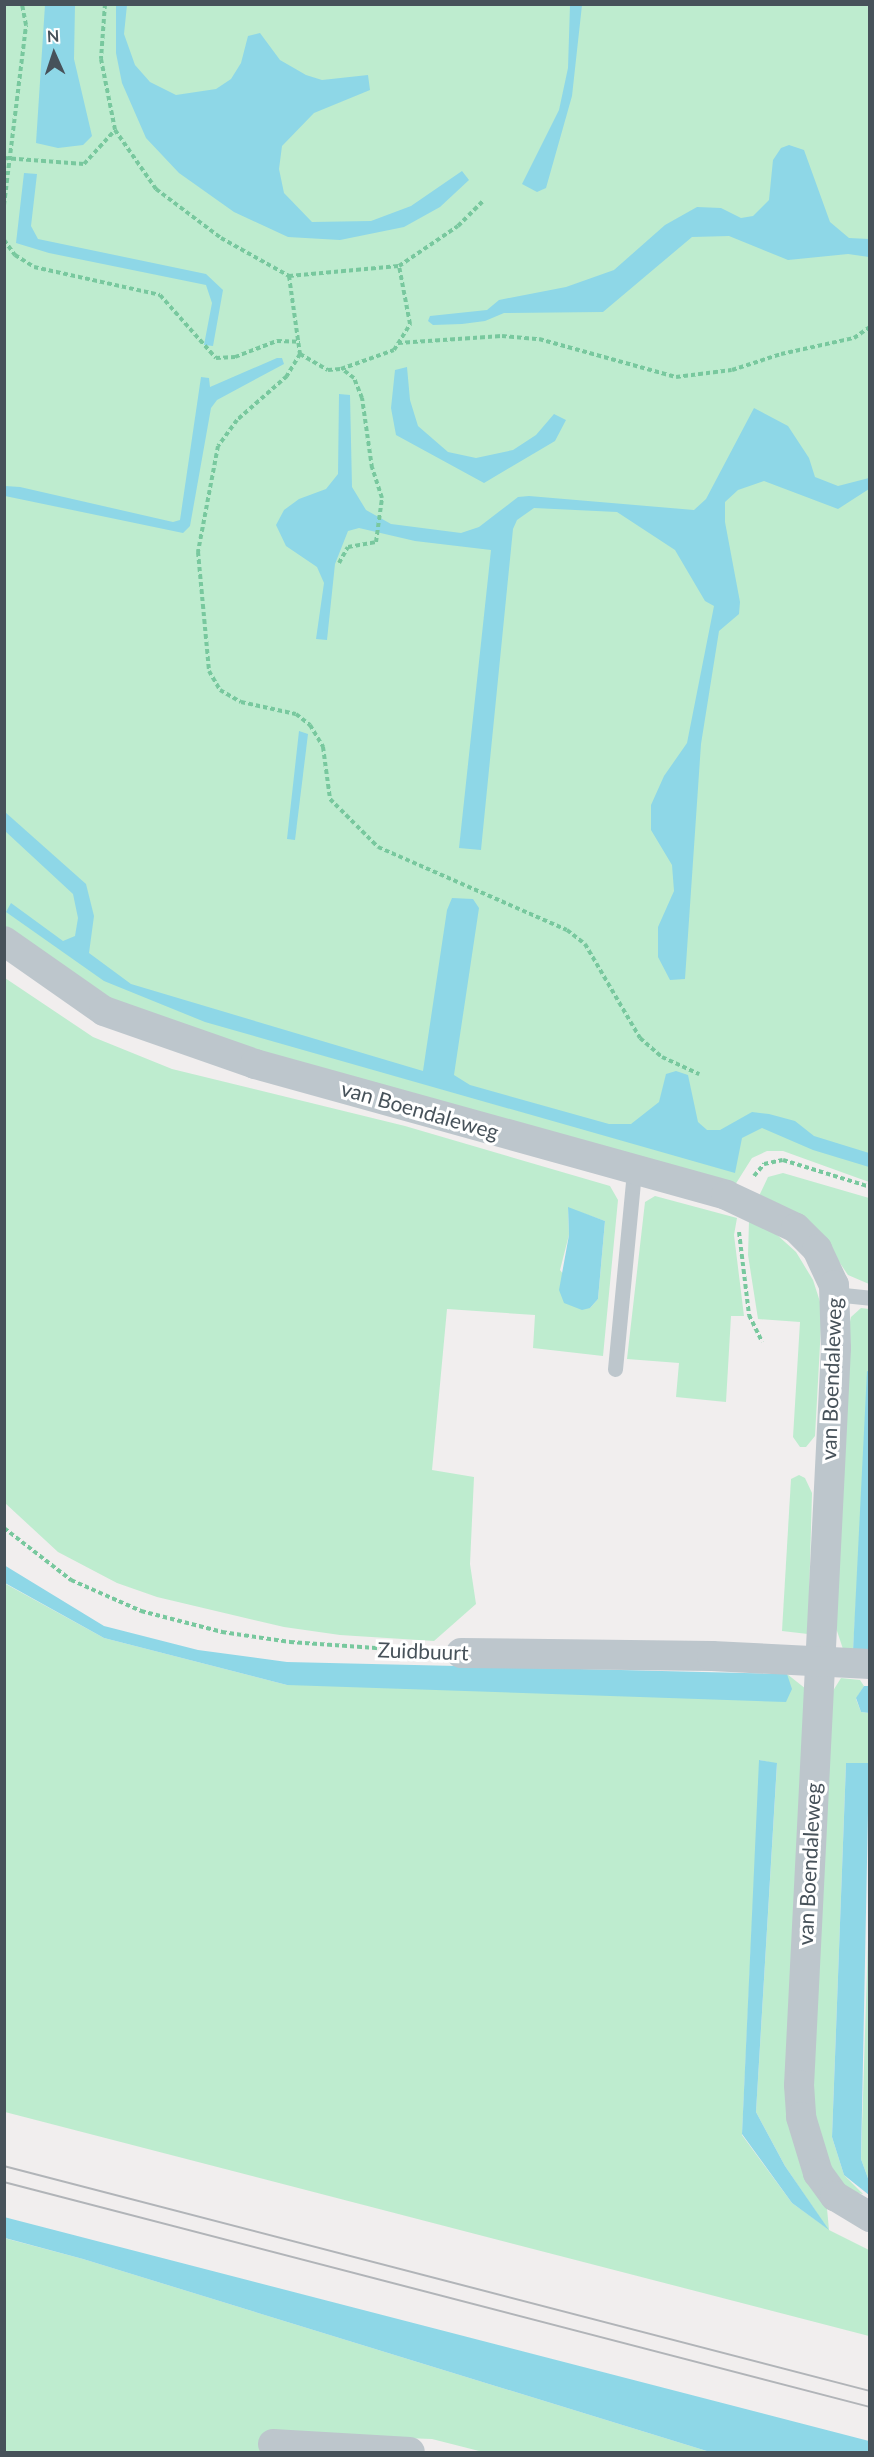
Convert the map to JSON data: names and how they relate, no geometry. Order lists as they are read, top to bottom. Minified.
{"streets":{"street":["van Boendaleweg","Zuidbuurt"]},"crossings":[["van Boendaleweg","Zuidbuurt"]],"north":"top"}
